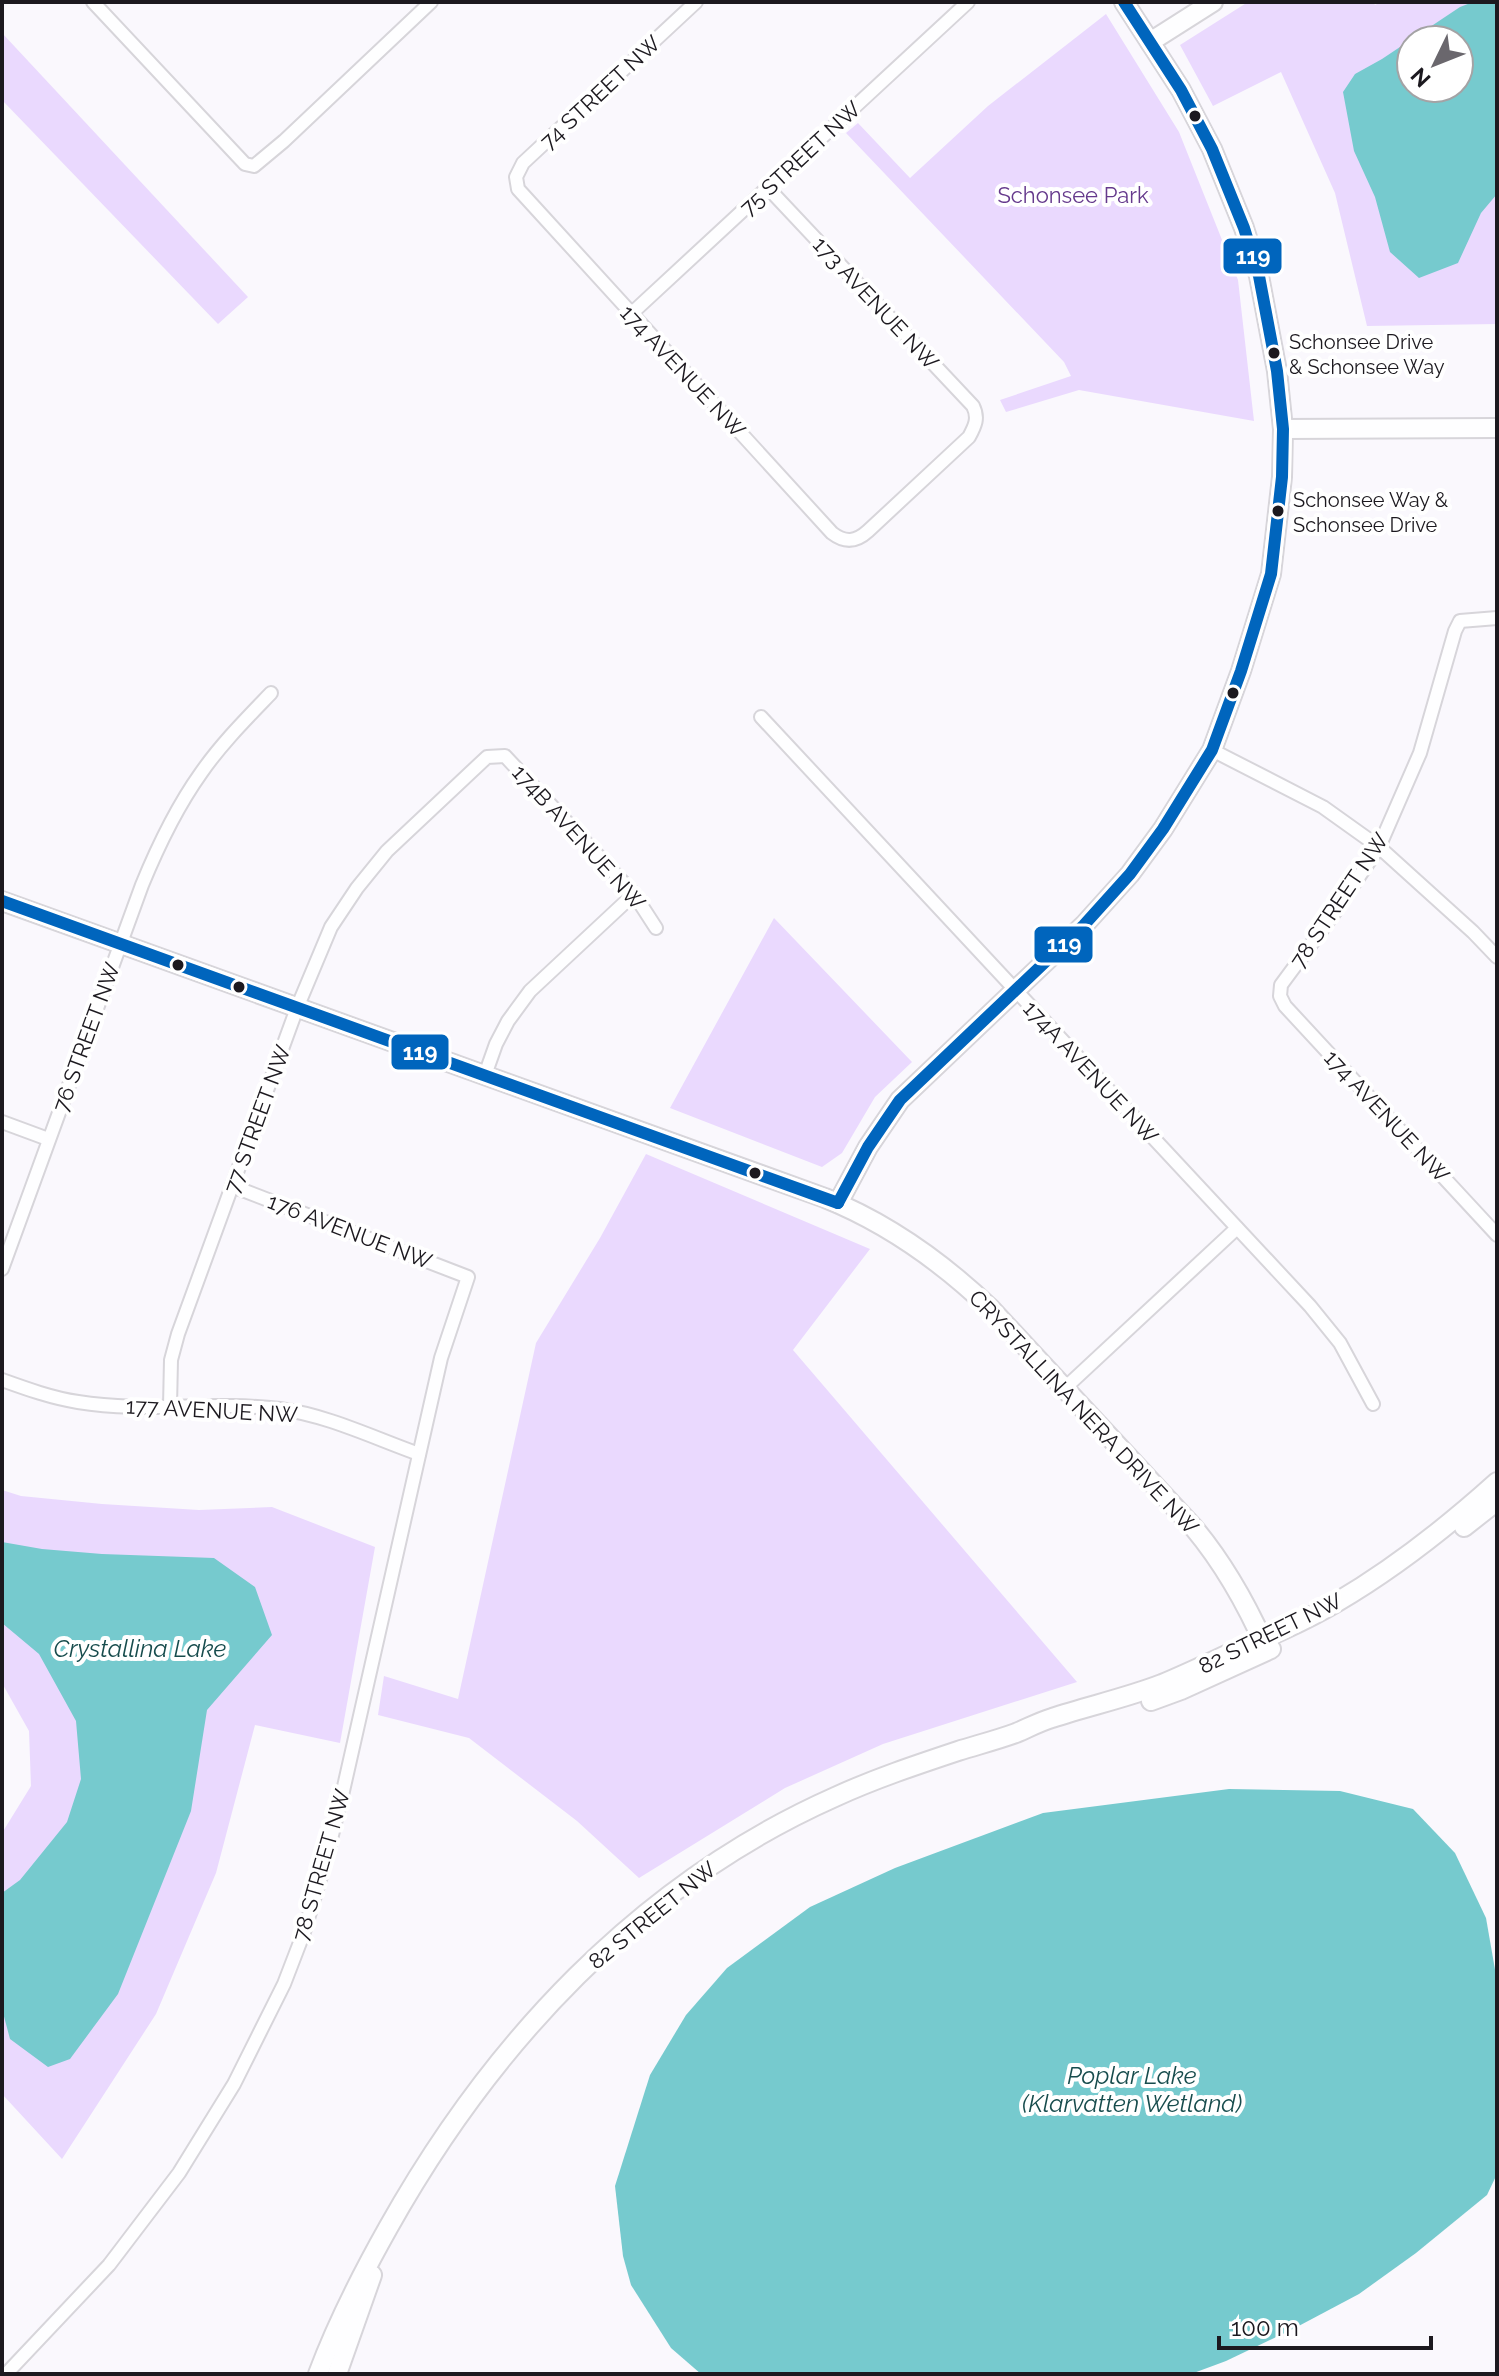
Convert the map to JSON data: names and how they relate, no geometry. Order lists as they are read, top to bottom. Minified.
{"streets":{"street":["74 STREET NW","75 STREET NW","173 AVENUE NW","174 AVENUE NW","174B AVENUE NW","78 STREET NW","76 STREET NW","174A AVENUE NW","77 STREET NW","176 AVENUE NW","177 AVENUE NW","CRYSTALLINA NERA DRIVE NW","82 STREET NW"]},"crossings":[["74 STREET NW","174 AVENUE NW"],["75 STREET NW","173 AVENUE NW"],["75 STREET NW","174 AVENUE NW"],["173 AVENUE NW","174 AVENUE NW"],["174 AVENUE NW","78 STREET NW"],["174B AVENUE NW","77 STREET NW"],["78 STREET NW","176 AVENUE NW"],["78 STREET NW","177 AVENUE NW"],["76 STREET NW","CRYSTALLINA NERA DRIVE NW"],["77 STREET NW","176 AVENUE NW"],["77 STREET NW","177 AVENUE NW"],["77 STREET NW","CRYSTALLINA NERA DRIVE NW"],["CRYSTALLINA NERA DRIVE NW","82 STREET NW"]],"water":["Crystallina Lake","Poplar Lake (Klarvatten Wetland)"],"parks":["Schonsee Park"],"places":["Schonsee Drive & Schonsee Way","Schonsee Way & Schonsee Drive"],"lines":["transit line 119"],"scale_bar":"100 m","north":"bottom left"}
